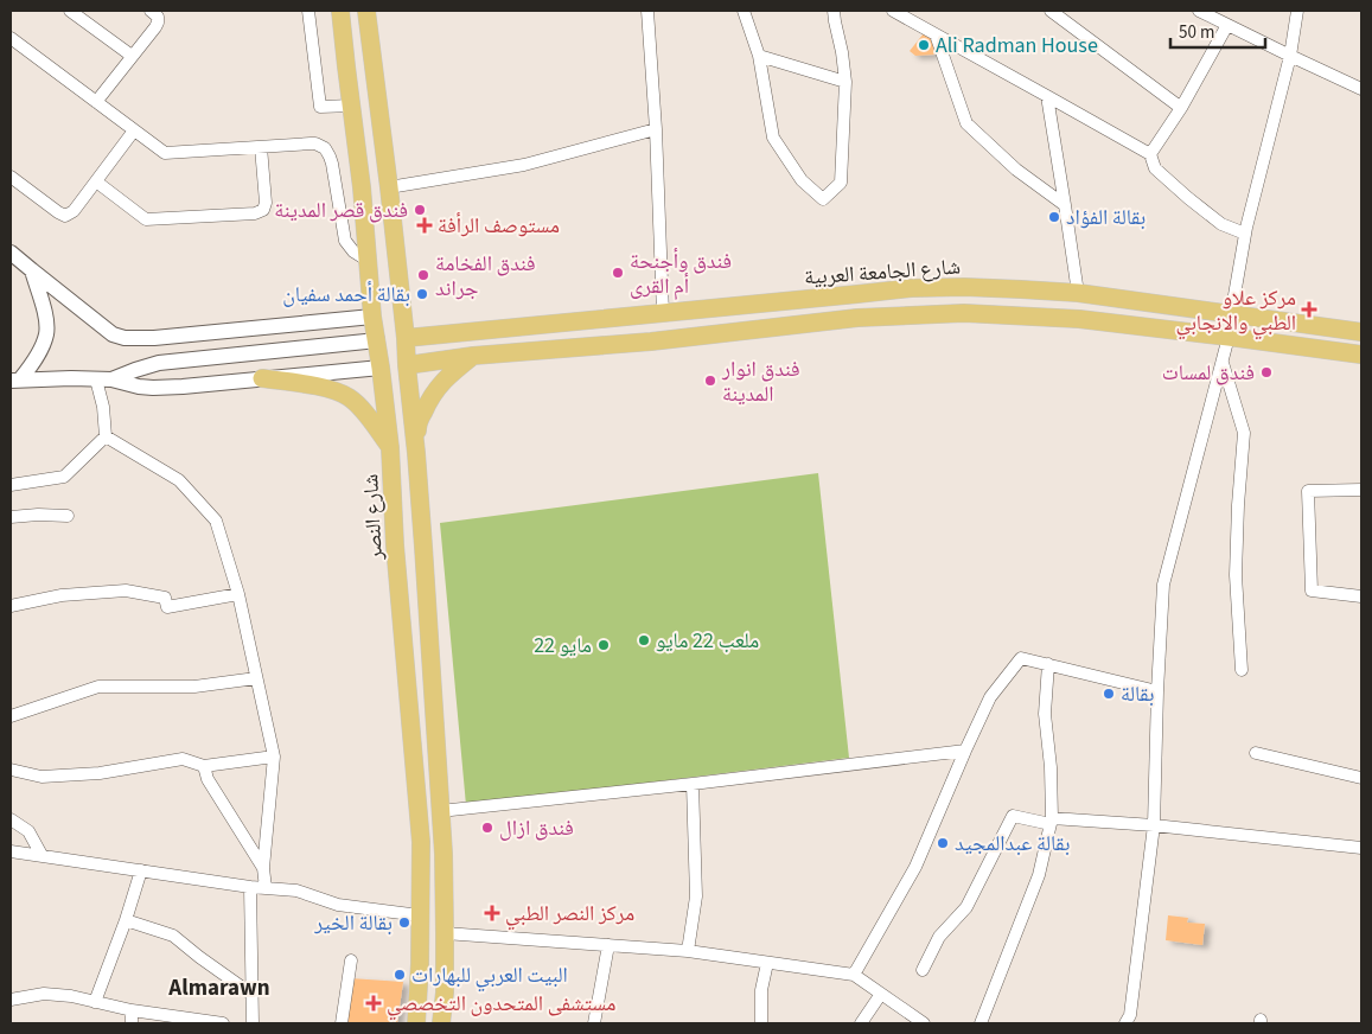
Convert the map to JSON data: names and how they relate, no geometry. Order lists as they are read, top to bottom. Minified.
{"streets":{"main road":["شارع الجامعة العربية","شارع النصر"]},"districts":["Almarawn"],"places":{"other":["Ali Radman House","فندق قصر المدينة","بقالة الفؤاد","فندق وأجنحة أم القرى","فندق الفخامة جراند","بقالة أحمد سفيان","فندق لمسات","فندق انوار المدينة","ملعب 22 مايو","22 مايو","بقالة","فندق ازال","بقالة عبدالمجيد","بقالة الخير","البيت العربي للبهارات"],"health":["مستوصف الرأفة","مركز علاو الطبي والانجابي","مركز النصر الطبي","مستشفى المتحدون التخصصي"]},"scale_bar":"50 m"}
